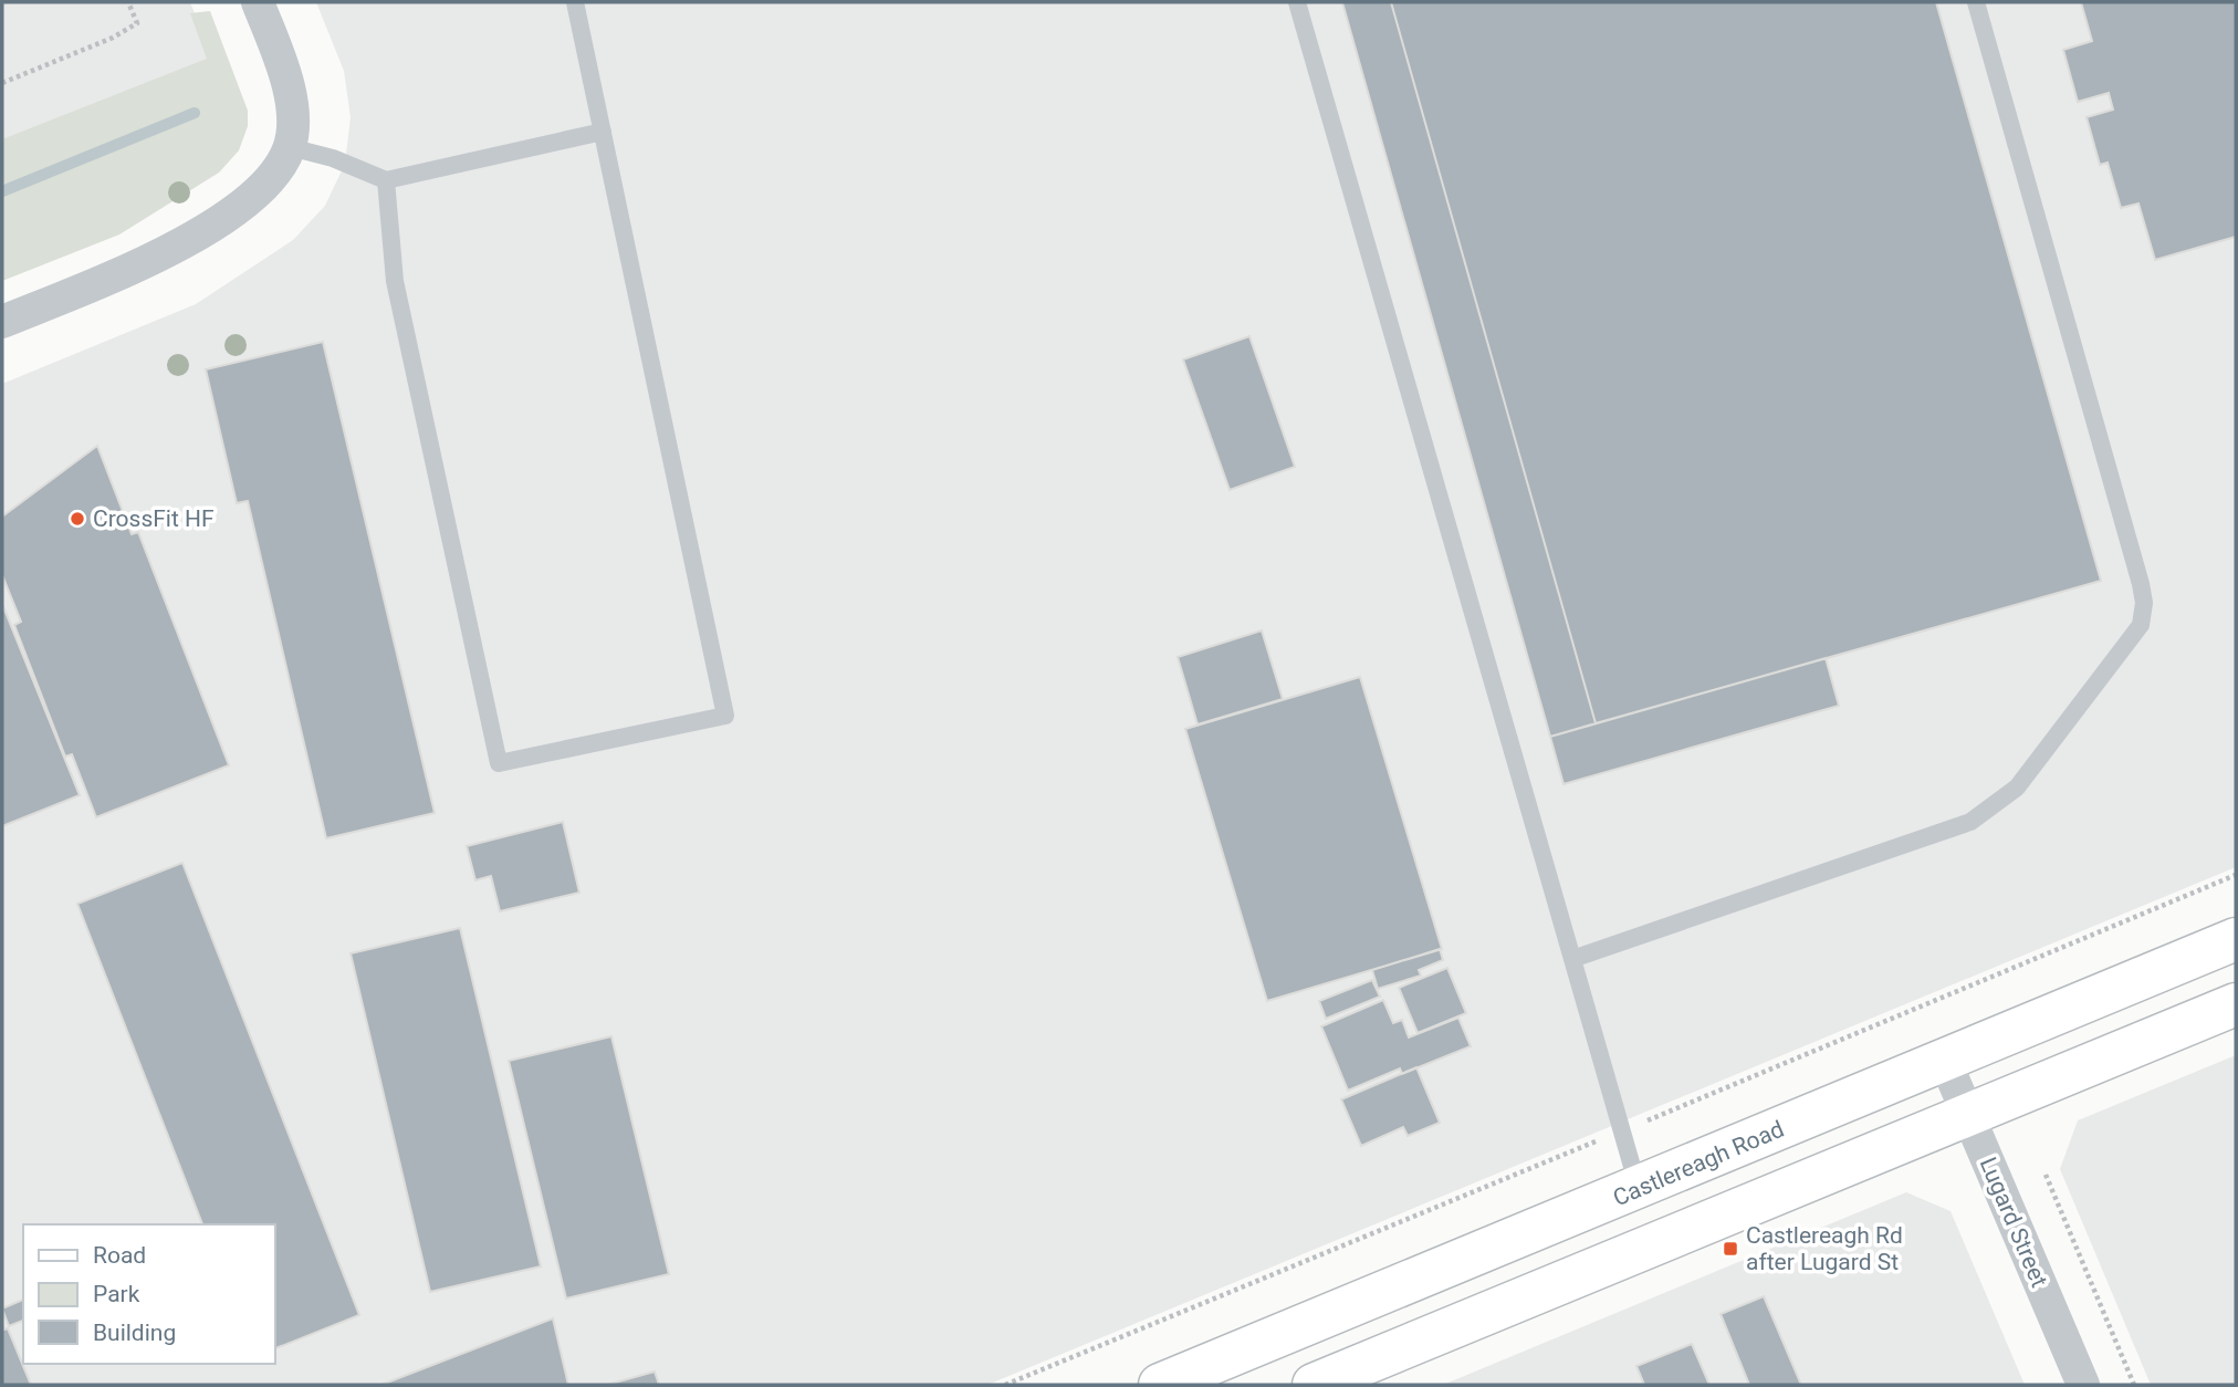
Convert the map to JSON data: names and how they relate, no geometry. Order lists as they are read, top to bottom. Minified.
{"streets":{"main road":["Castlereagh Road"],"street":["Lugard Street"]},"crossings":[["Castlereagh Road","Lugard Street"]],"places":{"other":["CrossFit HF"],"transit":["Castlereagh Rd after Lugard St"]},"legend":["Road","Park","Building"]}
